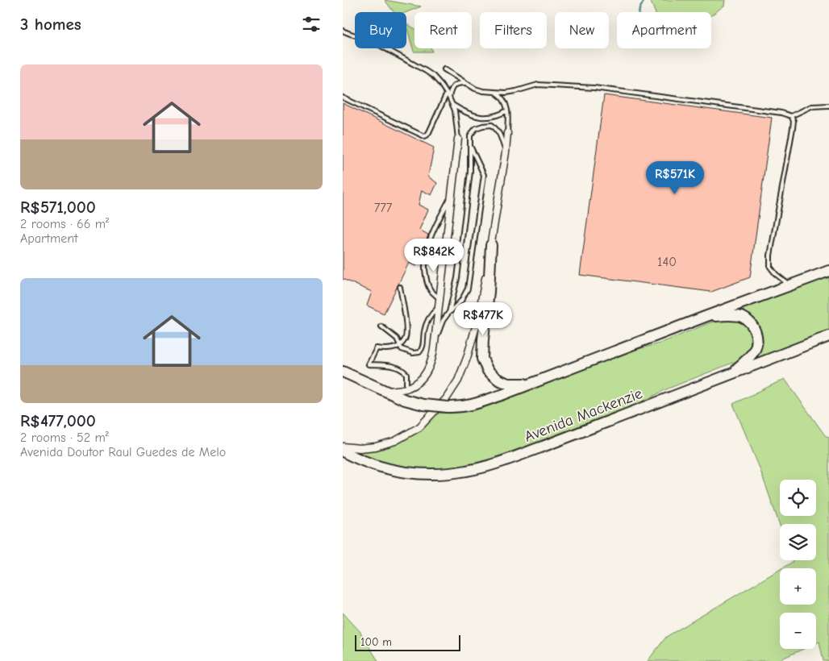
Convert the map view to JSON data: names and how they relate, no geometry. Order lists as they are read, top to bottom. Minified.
{"streets":{"main road":["Avenida Mackenzie"]},"house_numbers":["777","140"],"scale_bar":"100 m","page":{"heading":"3 homes","chip":["Buy","Rent","Filters","New","Apartment"],"list":[{"name":"R$571,000","note":"2 rooms · 66 m² · Apartment"},{"name":"R$477,000","note":"2 rooms · 52 m² · Avenida Doutor Raul Guedes de Melo"}],"price":["R$571K","R$842K","R$477K"],"map_buttons":["+","−"],"scale":"100 m"}}
